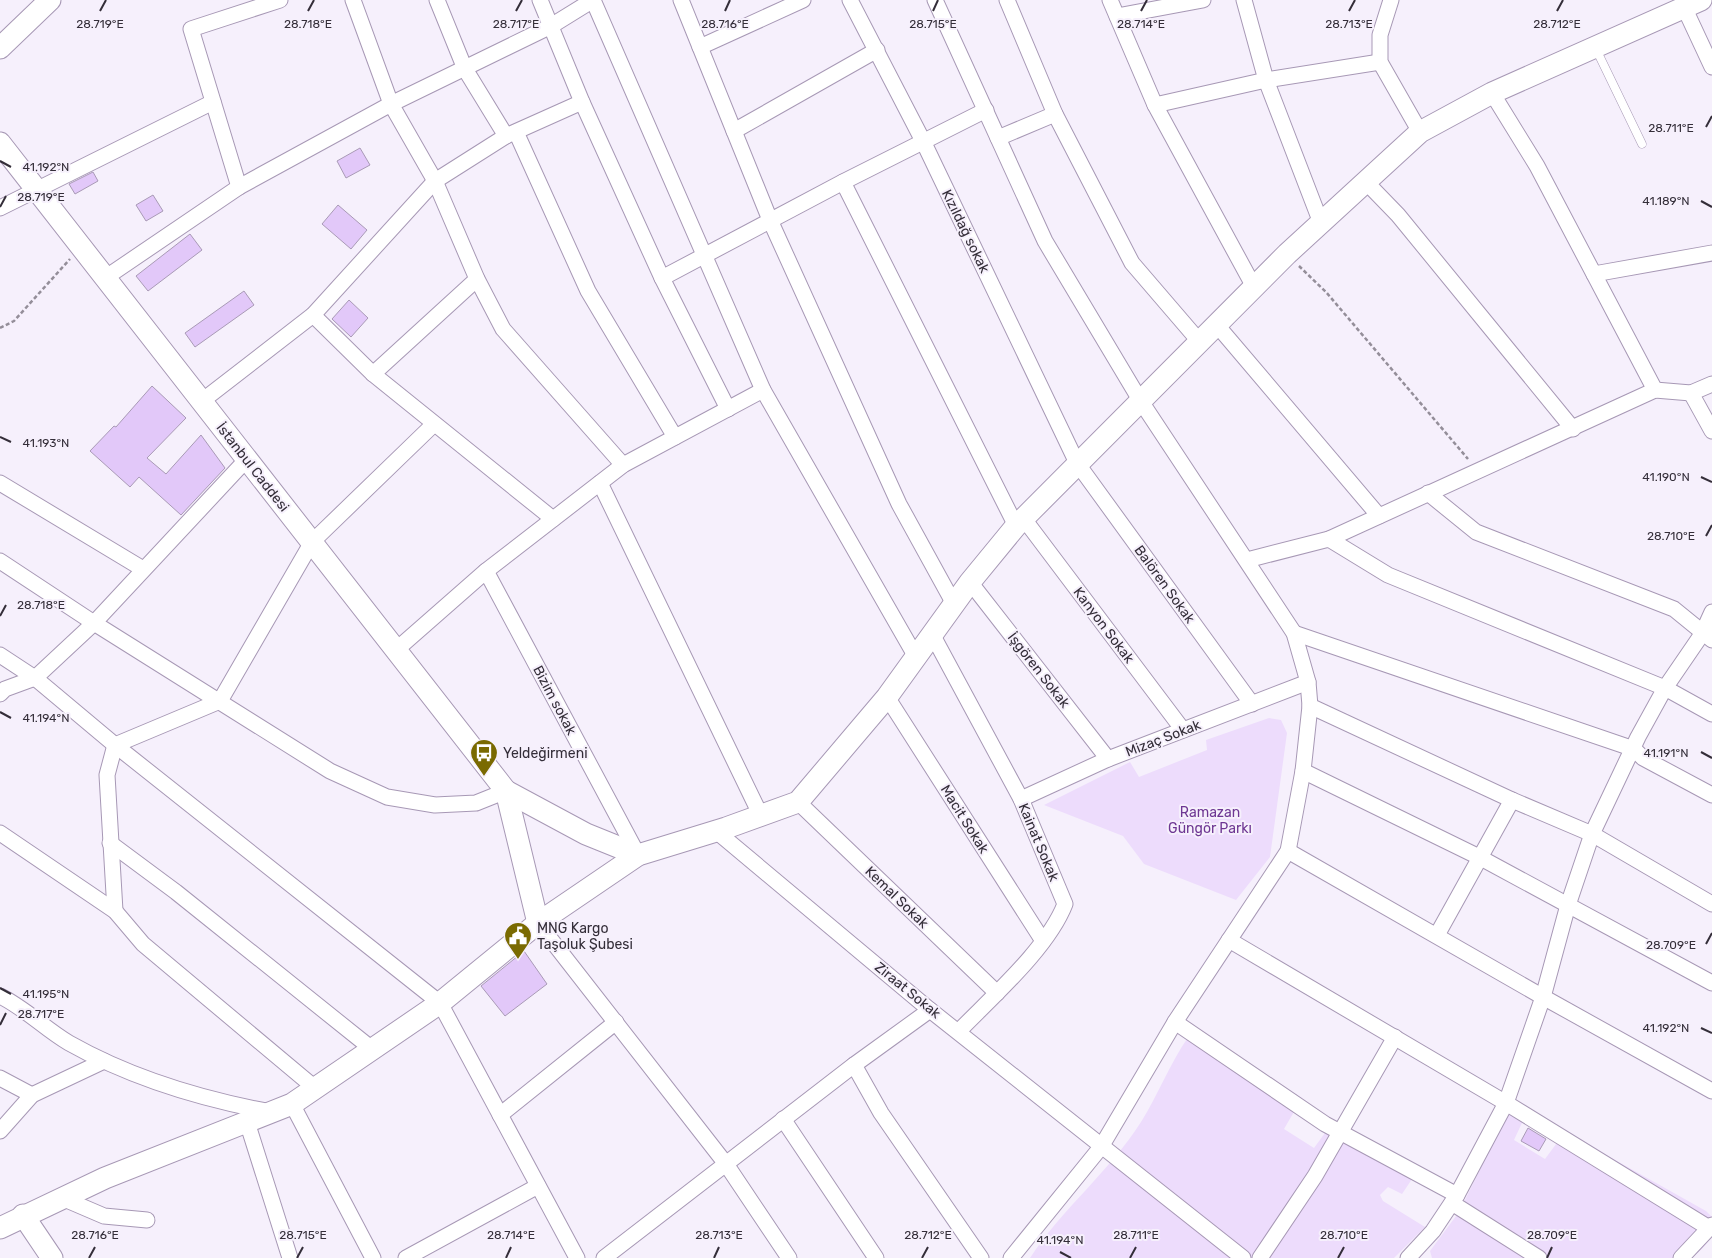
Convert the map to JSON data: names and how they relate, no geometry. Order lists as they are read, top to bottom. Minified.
{"streets":{"street":["Kızıldağ sokak","İstanbul Caddesi","Balören Sokak","Kanyon Sokak","İşgören Sokak","Bizim sokak","Mizaç Sokak","Macit Sokak","Kainat Sokak","Kemal Sokak","Ziraat Sokak"]},"crossings":[["Kızıldağ sokak","Balören Sokak"],["Balören Sokak","Mizaç Sokak"],["Kanyon Sokak","Mizaç Sokak"],["İşgören Sokak","Mizaç Sokak"],["Mizaç Sokak","Kainat Sokak"],["Macit Sokak","Kainat Sokak"],["Kainat Sokak","Kemal Sokak"],["Kainat Sokak","Ziraat Sokak"]],"parks":["Ramazan Güngör Parkı"],"places":{"bus stop":["Yeldeğirmeni"],"public building":["MNG Kargo Taşoluk Şubesi"]},"coordinates":["28.719°E","28.718°E","28.717°E","28.716°E","28.715°E","28.714°E","28.713°E","28.712°E","28.711°E","41.192°N","41.189°N","41.193°N","41.190°N","28.710°E","41.194°N","41.191°N","28.709°E","41.195°N"]}
